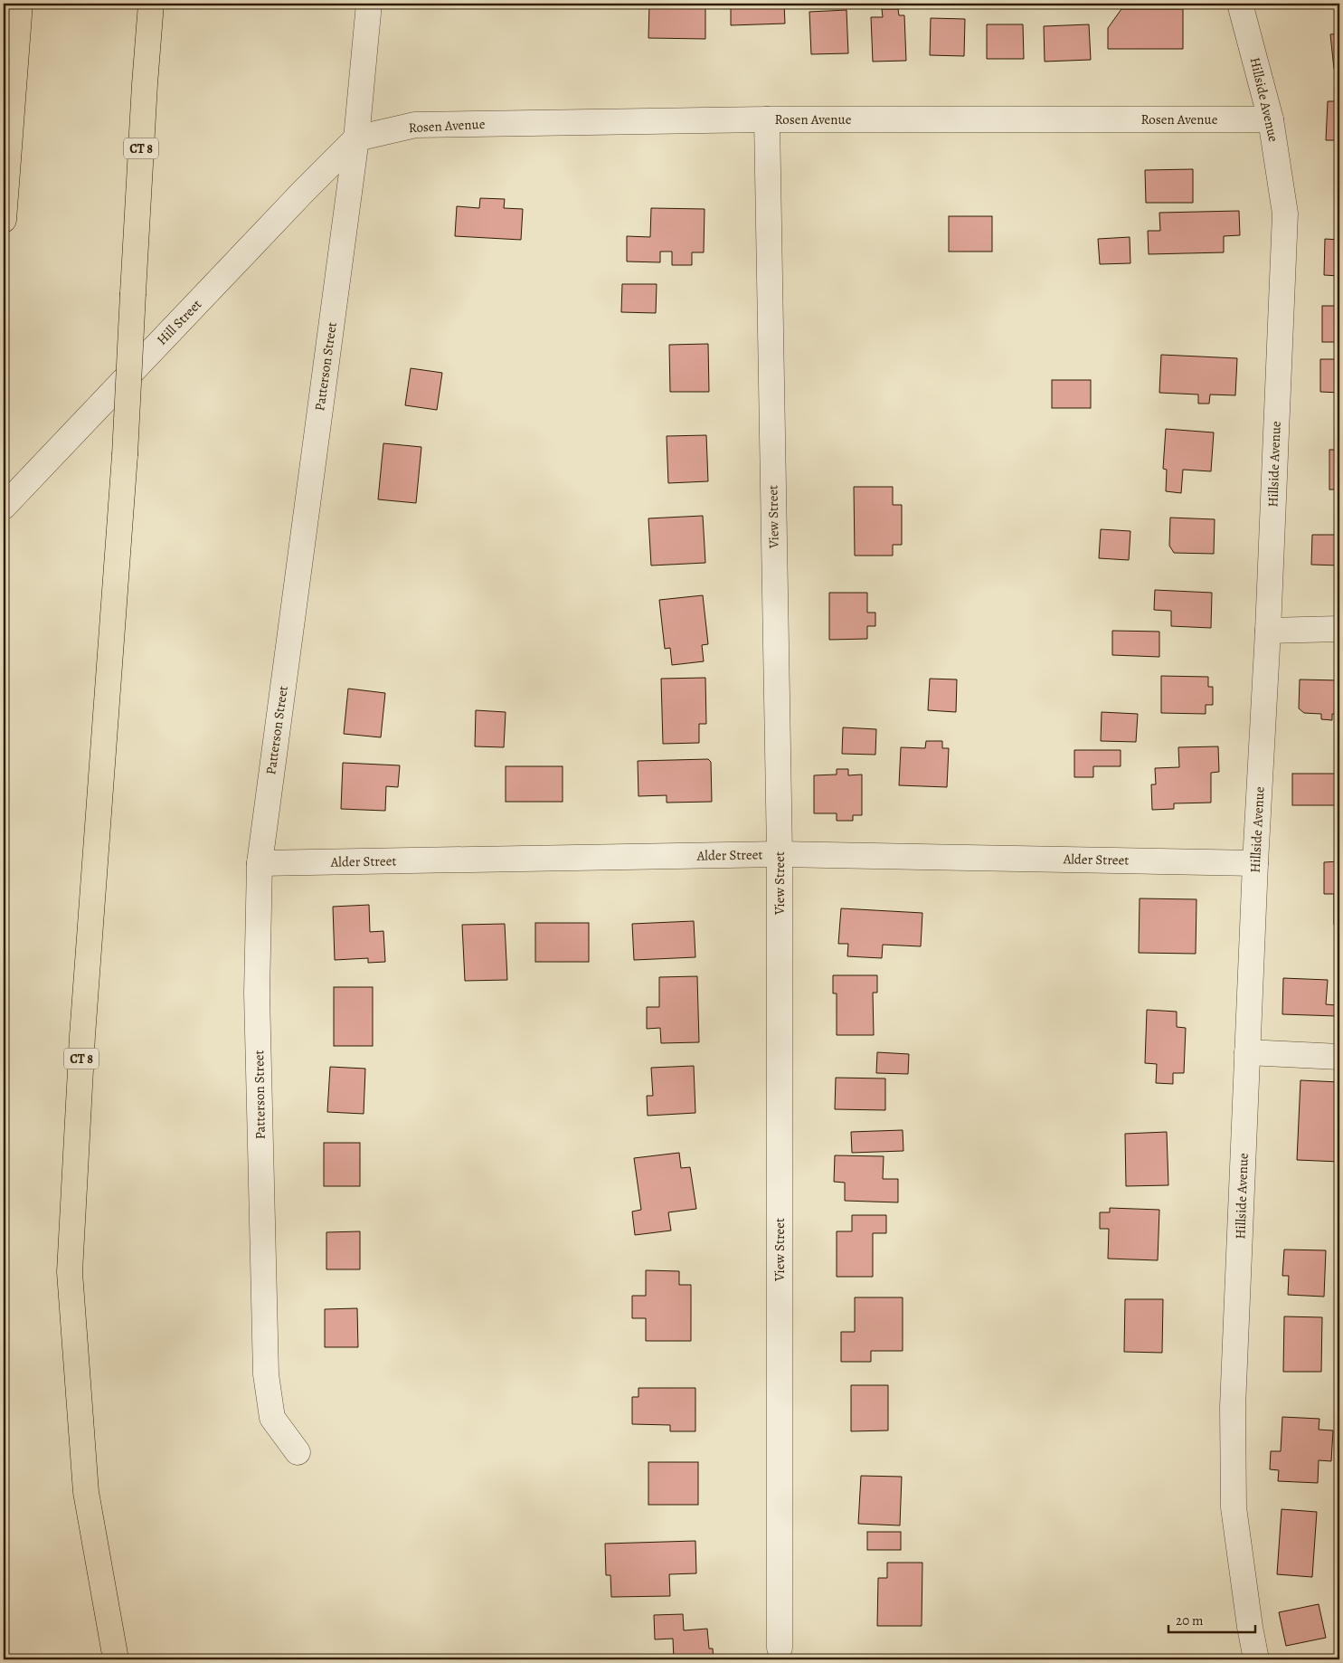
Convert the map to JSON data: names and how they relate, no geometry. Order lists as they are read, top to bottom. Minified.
{"streets":{"highway":["CT 8"],"street":["Hillside Avenue","Rosen Avenue","Hill Street","Patterson Street","View Street","Alder Street"]},"crossings":[["Hillside Avenue","Rosen Avenue"],["Hillside Avenue","Alder Street"],["Rosen Avenue","Hill Street"],["Rosen Avenue","Patterson Street"],["Rosen Avenue","View Street"],["Hill Street","Patterson Street"],["Patterson Street","Alder Street"],["View Street","Alder Street"]],"scale_bar":"20 m"}
